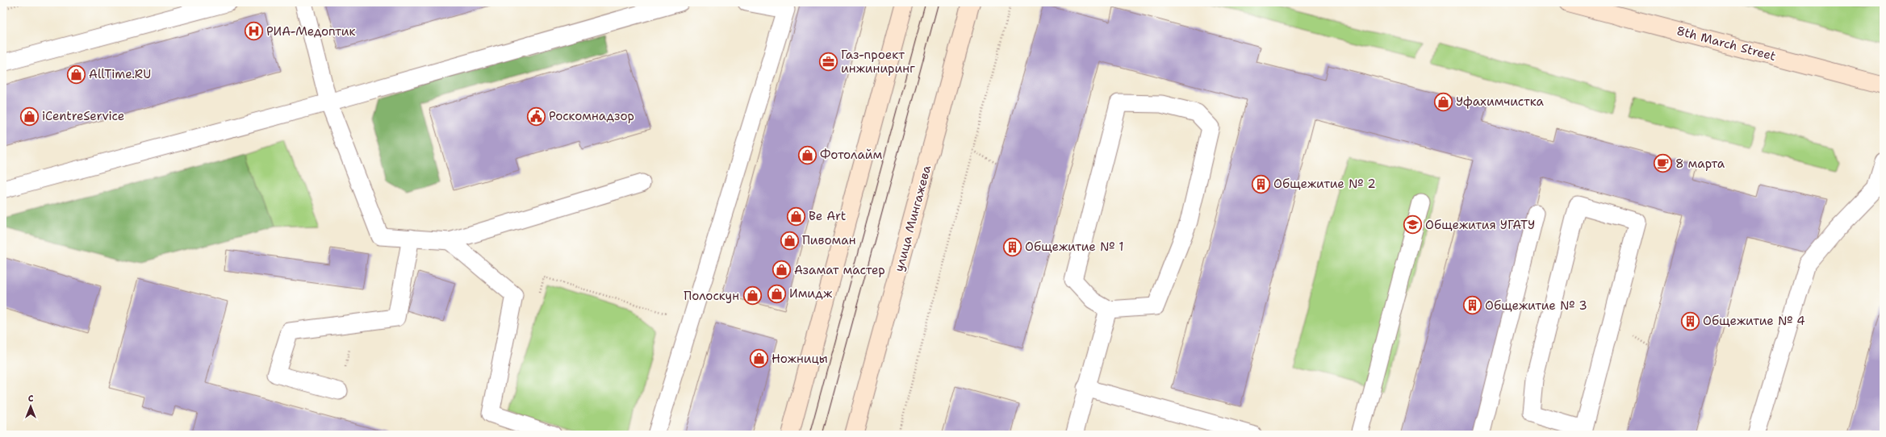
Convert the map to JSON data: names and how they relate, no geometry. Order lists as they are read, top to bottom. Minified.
{"streets":{"street":["8th March Street","улица Мингажева"]},"places":{"hospital":["РИА-Медоптик"],"office":["Газ-проект инжиниринг"],"shop":["AllTime.RU","Уфахимчистка","iCentreService","Фотолайм","Be Art","Пивоман","Азамат мастер","Имидж","Полоскун","Ножницы"],"public building":["Роскомнадзор"],"cafe":["8 марта"],"building":["Общежитие № 2","Общежитие № 1","Общежитие № 3","Общежитие № 4"],"school or university":["Общежития УГАТУ"]},"north":"top"}
